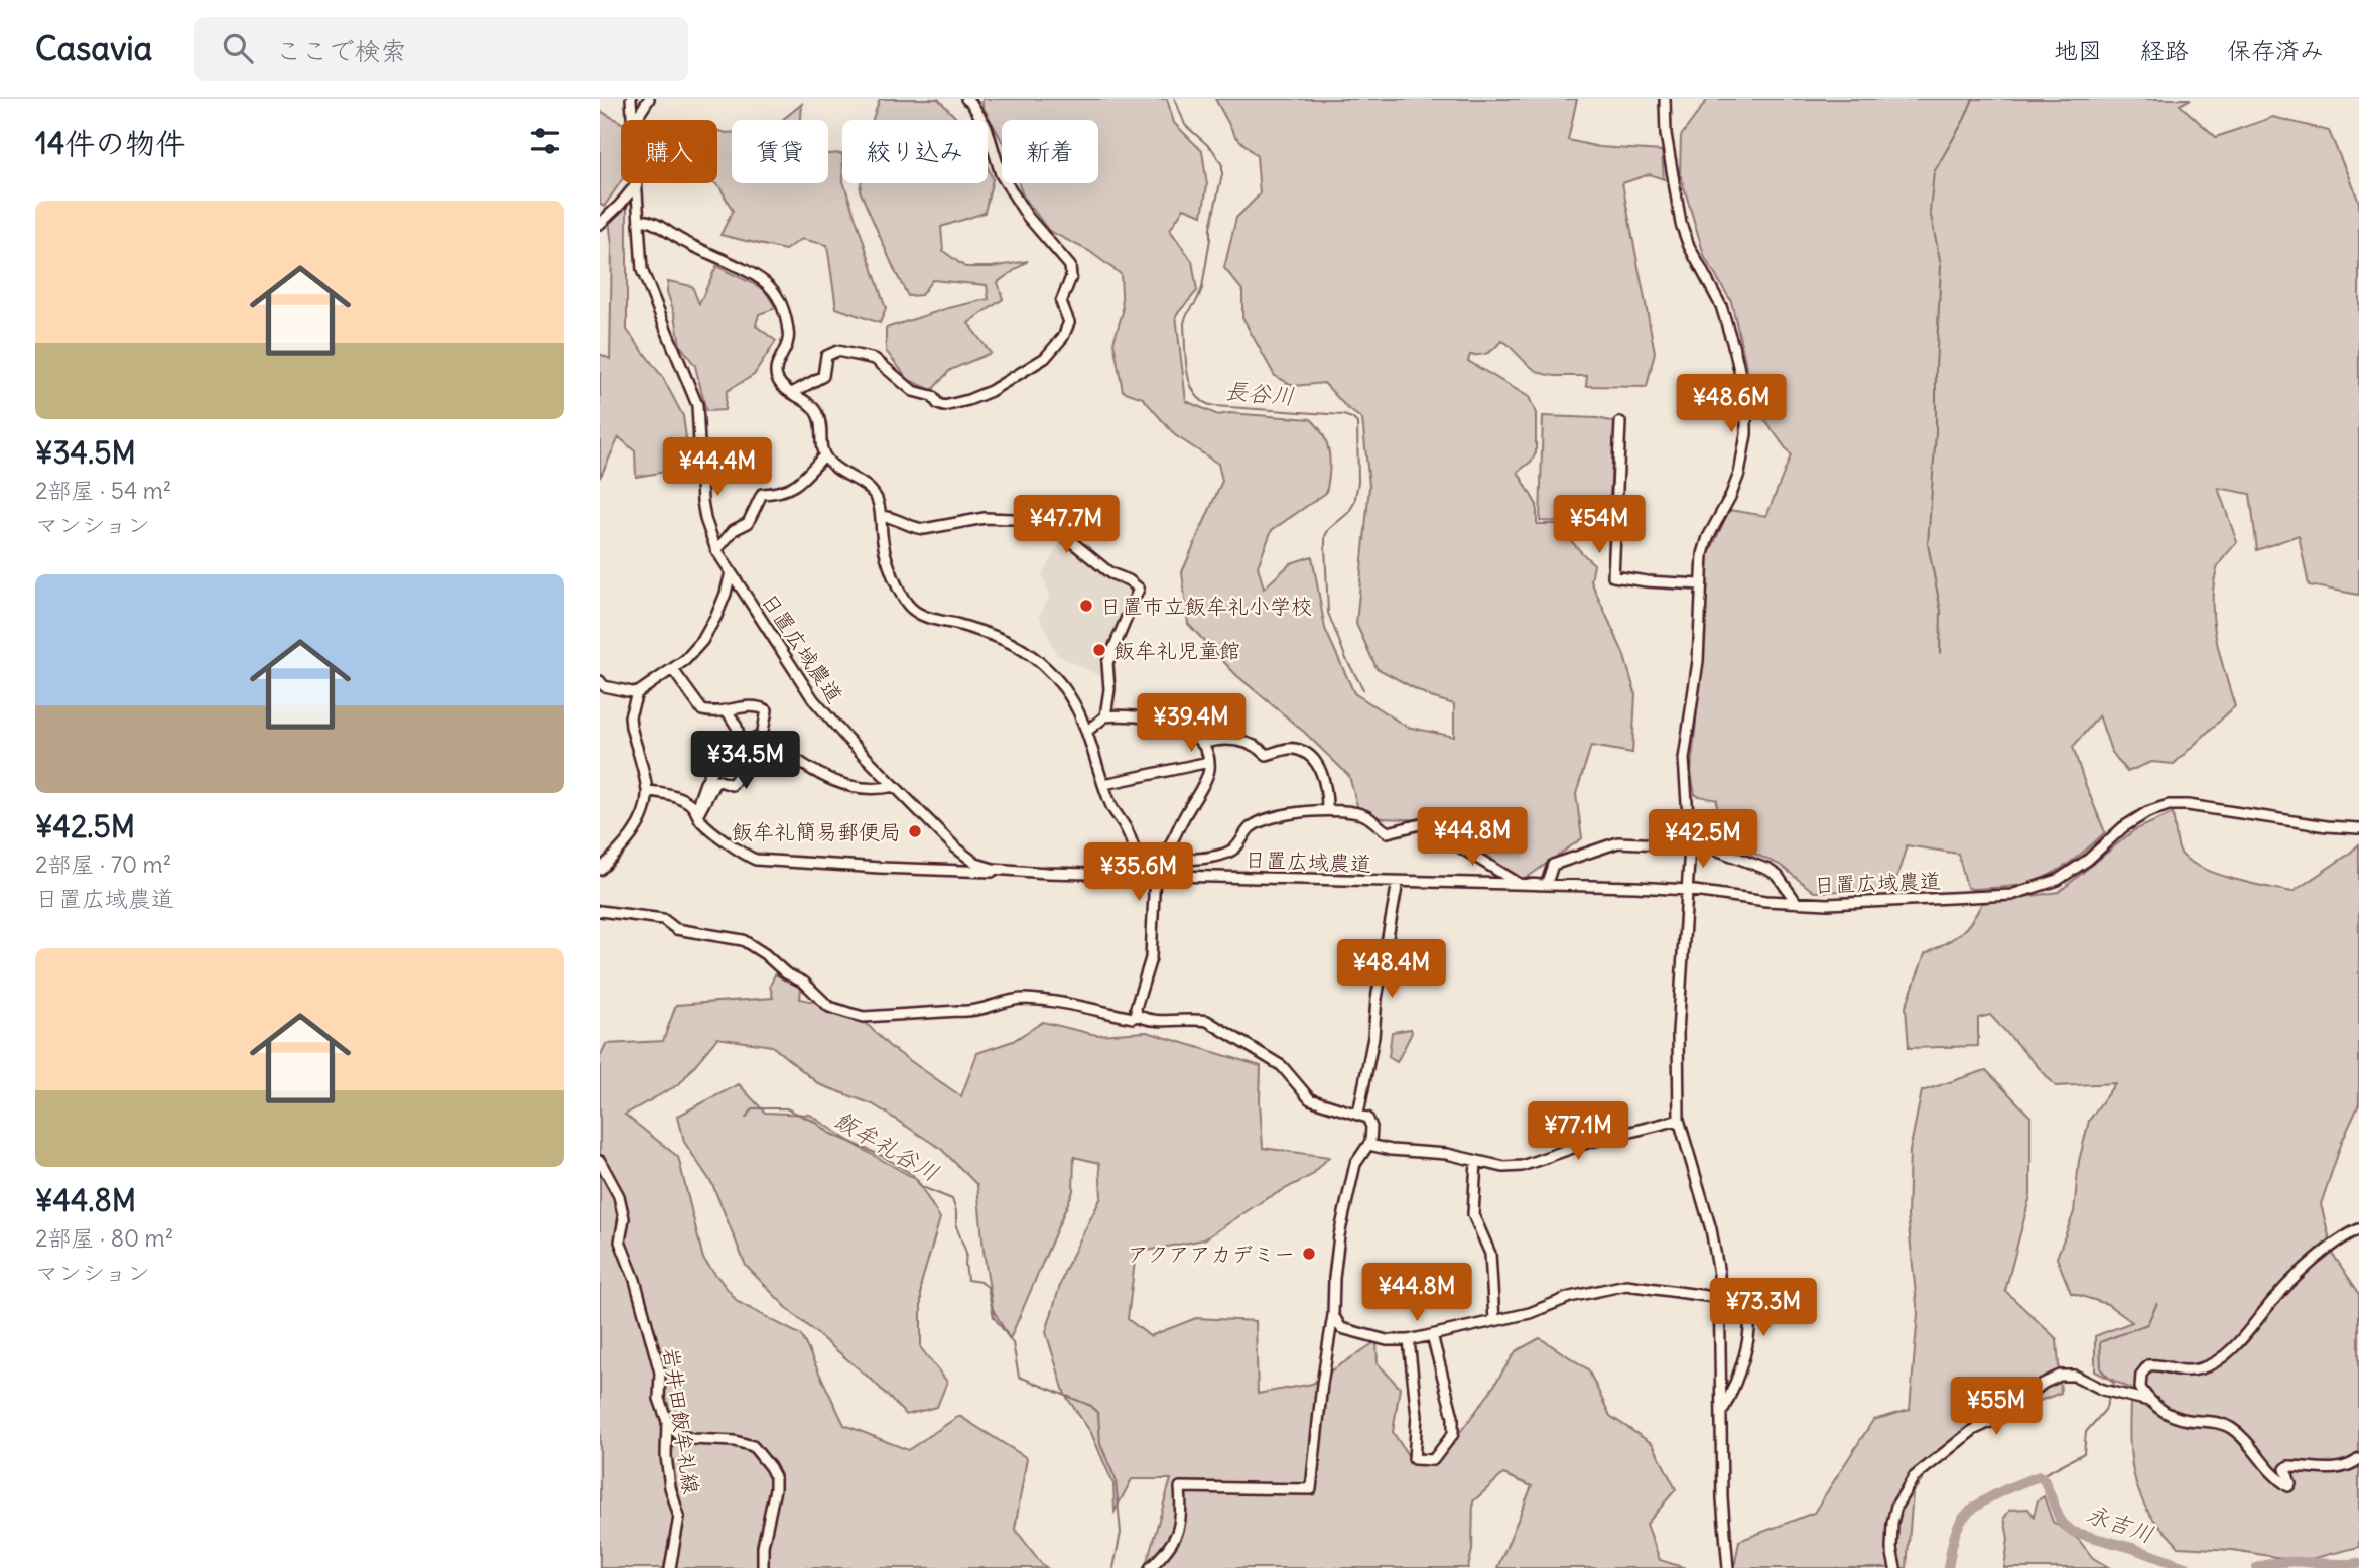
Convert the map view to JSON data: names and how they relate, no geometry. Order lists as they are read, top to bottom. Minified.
{"streets":{"street":["日置広域農道","岩井田飯牟礼線"]},"water":["長谷川","飯牟礼谷川","永吉川"],"places":["日置市立飯牟礼小学校","飯牟礼児童館","飯牟礼簡易郵便局","アクアアカデミー"],"page":{"header":"Casavia","search":"ここで検索","nav":["地図","経路","保存済み"],"heading":"14件の物件","chip":["購入","賃貸","絞り込み","新着"],"list":[{"name":"¥34.5M","note":"2部屋 · 54 m² · マンション"},{"name":"¥42.5M","note":"2部屋 · 70 m² · 日置広域農道"},{"name":"¥44.8M","note":"2部屋 · 80 m² · マンション"}],"price":["¥48.6M","¥44.4M","¥47.7M","¥54M","¥39.4M","¥34.5M","¥44.8M","¥42.5M","¥35.6M","¥48.4M","¥77.1M","¥44.8M","¥73.3M","¥55M"]}}
